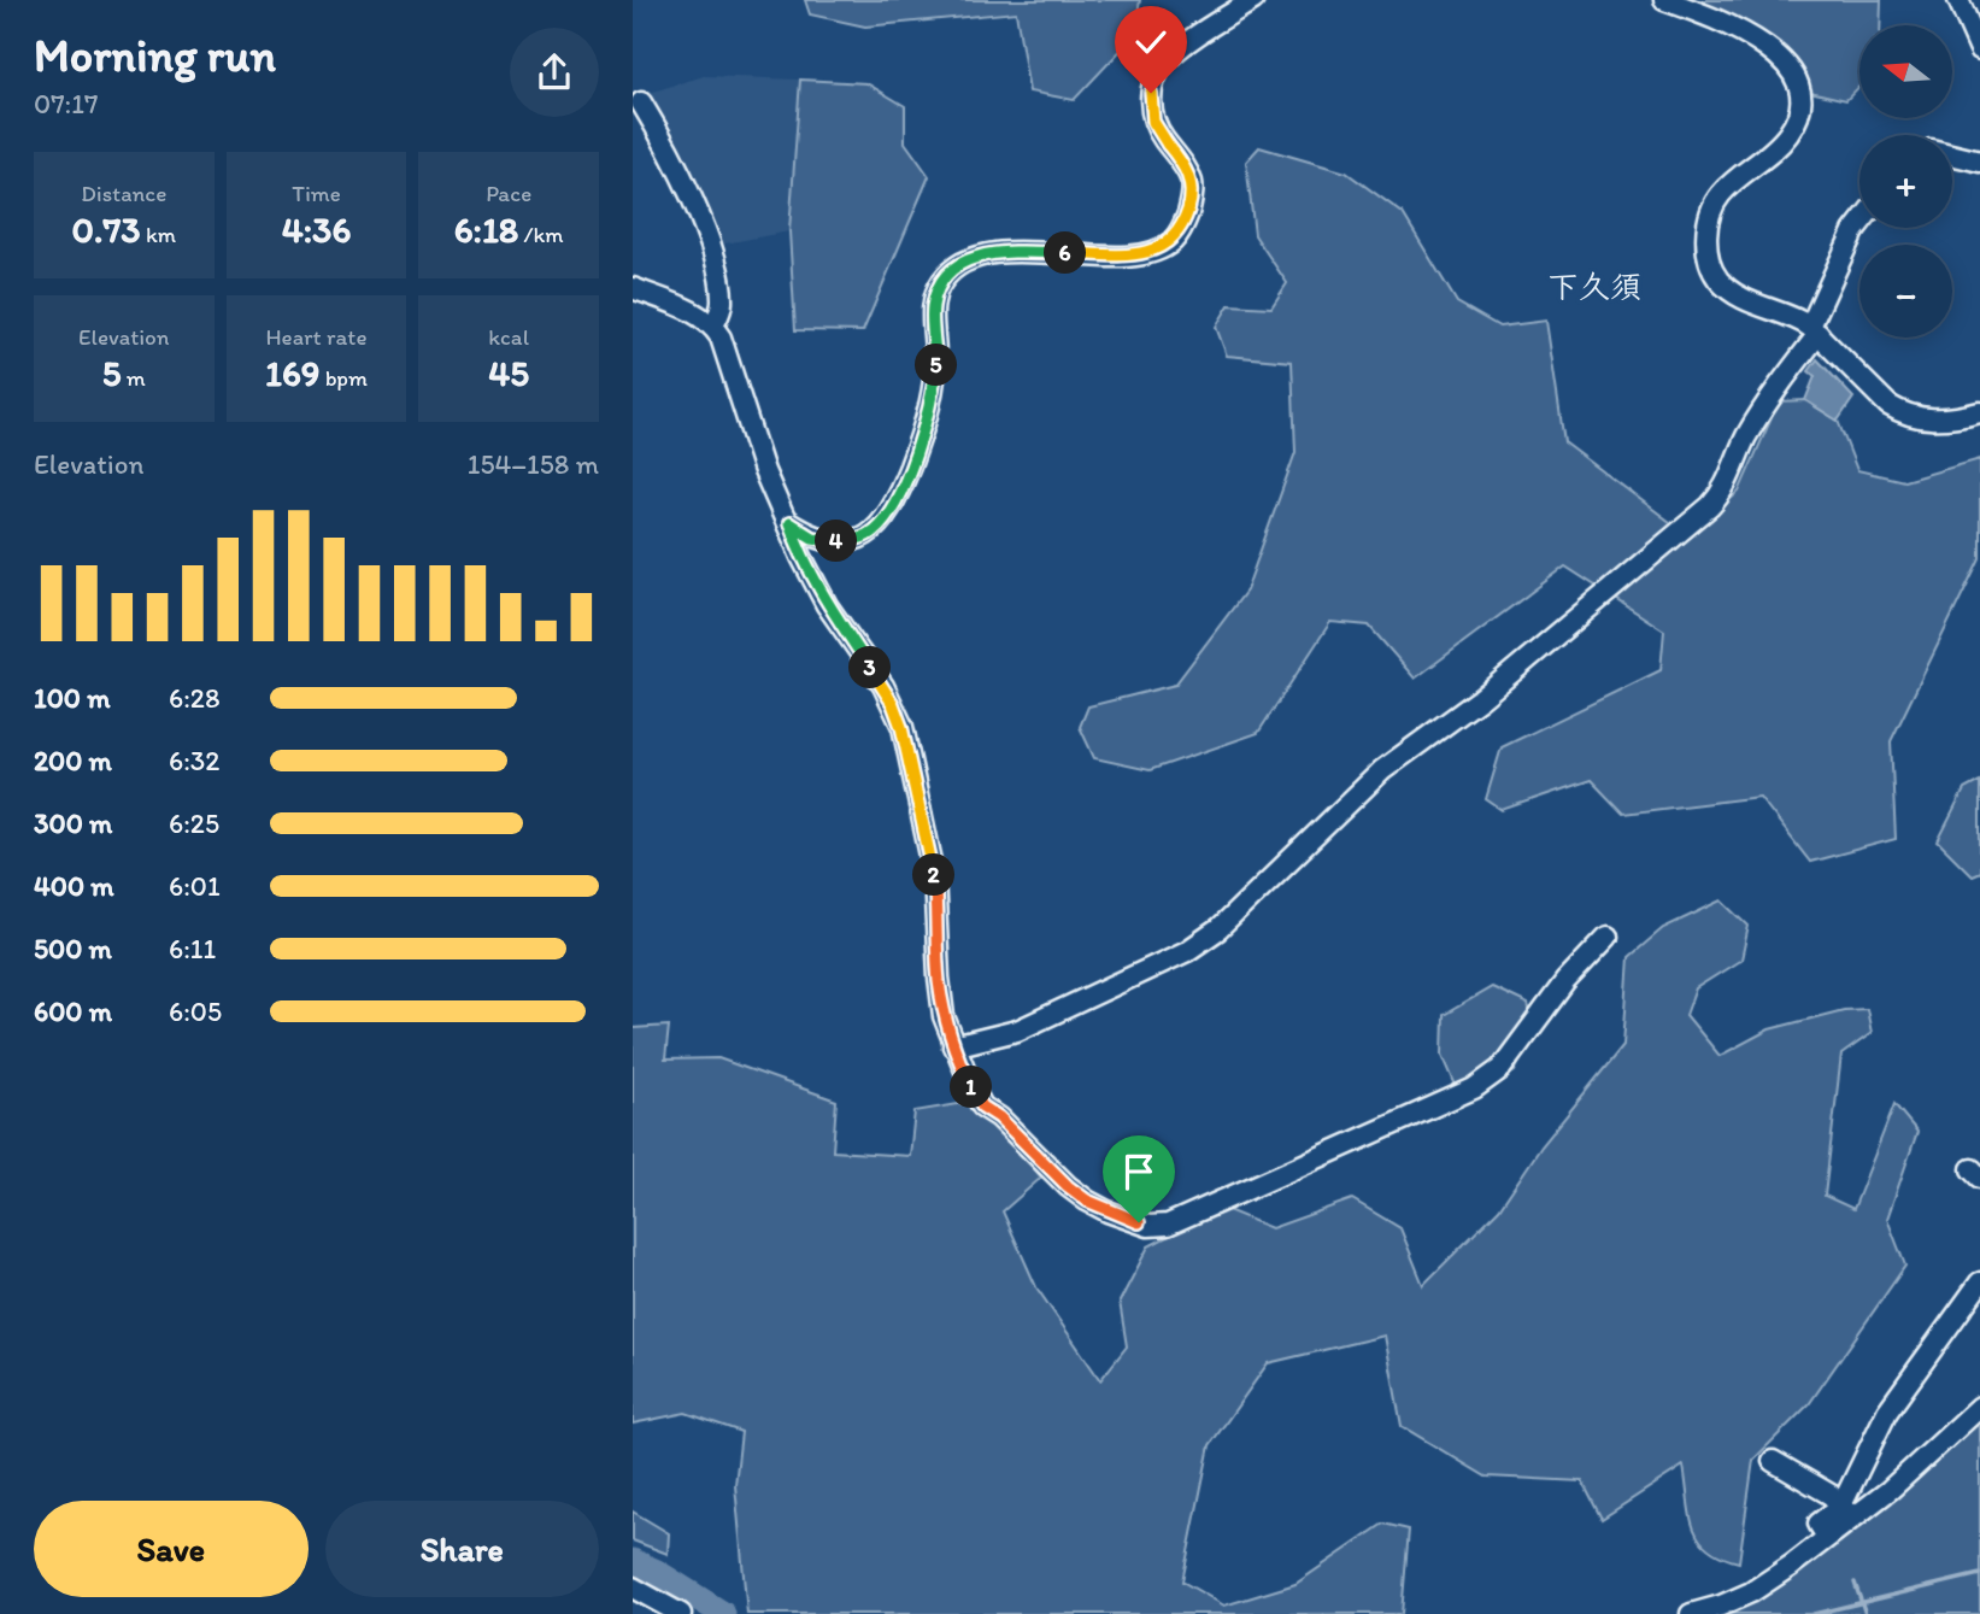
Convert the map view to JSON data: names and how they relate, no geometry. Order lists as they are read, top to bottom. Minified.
{"districts":["下久須"],"north":"left","page":{"heading":["Morning run","07:17"],"map_buttons":["+","−"],"stats":[["Distance","0.73 km"],["Time","4:36"],["Pace","6:18 /km"],["Elevation","5 m"],["Heart rate","169 bpm"],["kcal","45"]],"pins":["6","5","4","3","2","1"],"chart":["Elevation","154–158 m"],"list":[{"name":"100 m","note":"6:28"},{"name":"200 m","note":"6:32"},{"name":"300 m","note":"6:25"},{"name":"400 m","note":"6:01"},{"name":"500 m","note":"6:11"},{"name":"600 m","note":"6:05"}],"buttons":["Save","Share"]}}
